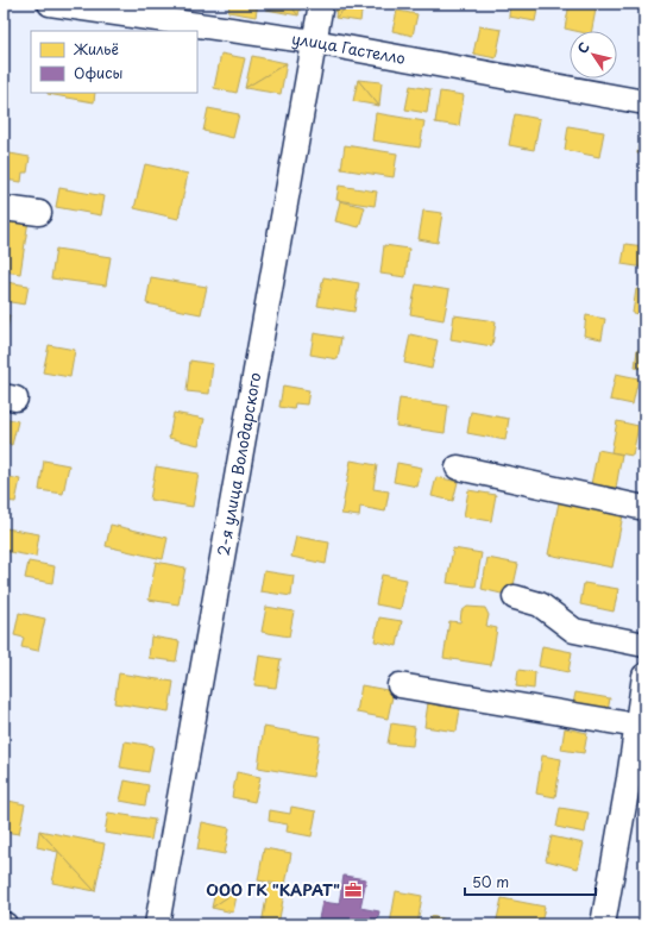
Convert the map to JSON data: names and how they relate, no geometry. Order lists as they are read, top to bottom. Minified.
{"streets":{"street":["улица Гастелло","2-я улица Володарского"]},"crossings":[["улица Гастелло","2-я улица Володарского"]],"places":{"office":["ООО ГК \"КАРАТ\""]},"legend":["Жильё","Офисы"],"scale_bar":"50 m","north":"top left"}
